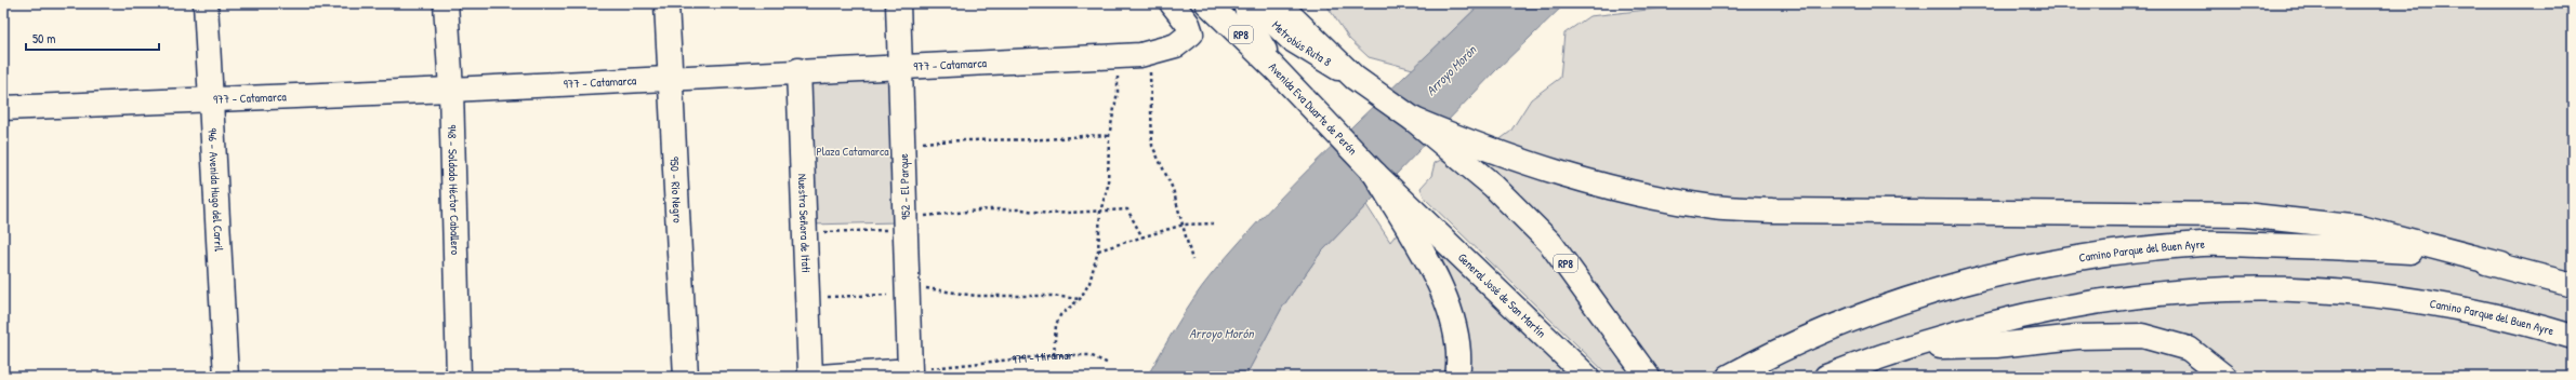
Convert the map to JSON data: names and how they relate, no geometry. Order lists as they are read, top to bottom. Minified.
{"streets":{"main road":["RP8","Metrobús Ruta 8","977 - Catamarca","Avenida Eva Duarte de Perón","952 - El Parque","946 - Avenida Hugo del Carril","948 - Soldado Héctor Caballero","950 - Río Negro","Nuestra Señora de Itati","Camino Parque del Buen Ayre","General José de San Martín"],"path":["979 - Miramar"]},"crossings":[["977 - Catamarca","952 - El Parque"],["977 - Catamarca","946 - Avenida Hugo del Carril"],["977 - Catamarca","948 - Soldado Héctor Caballero"],["977 - Catamarca","950 - Río Negro"],["977 - Catamarca","Nuestra Señora de Itati"],["Avenida Eva Duarte de Perón","General José de San Martín"],["952 - El Parque","979 - Miramar"]],"water":["Arroyo Morón"],"parks":["Plaza Catamarca"],"scale_bar":"50 m"}
